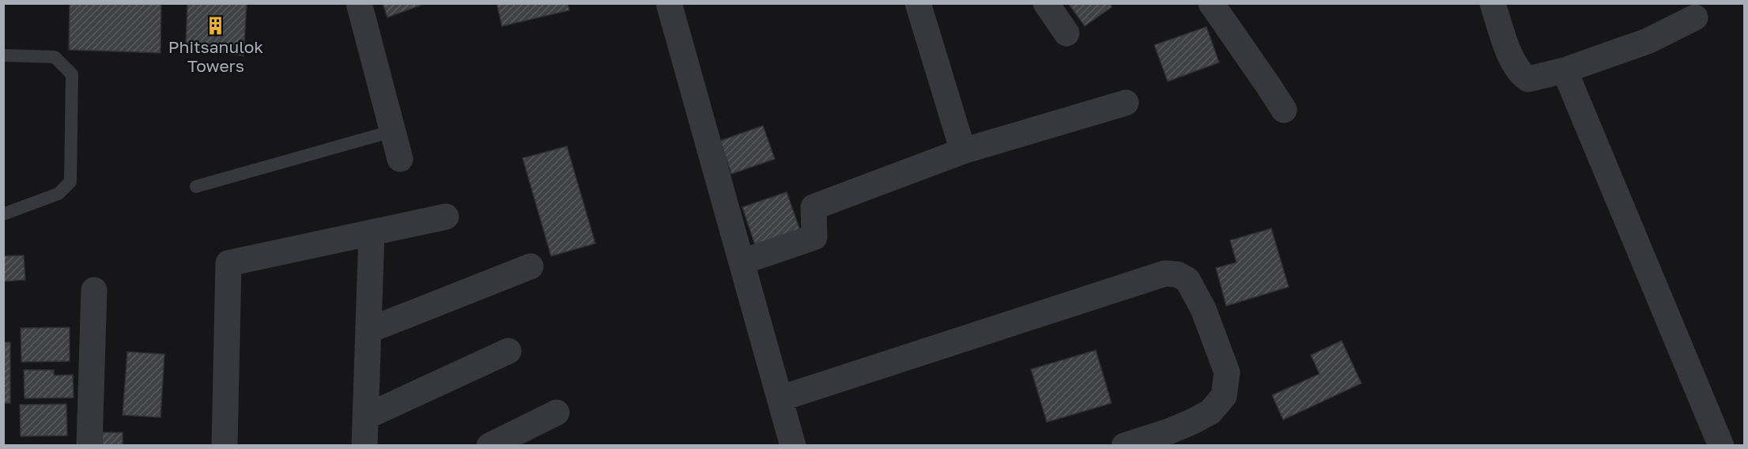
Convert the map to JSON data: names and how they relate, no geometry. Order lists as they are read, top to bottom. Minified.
{"places":{"building":["Phitsanulok Towers"]}}
